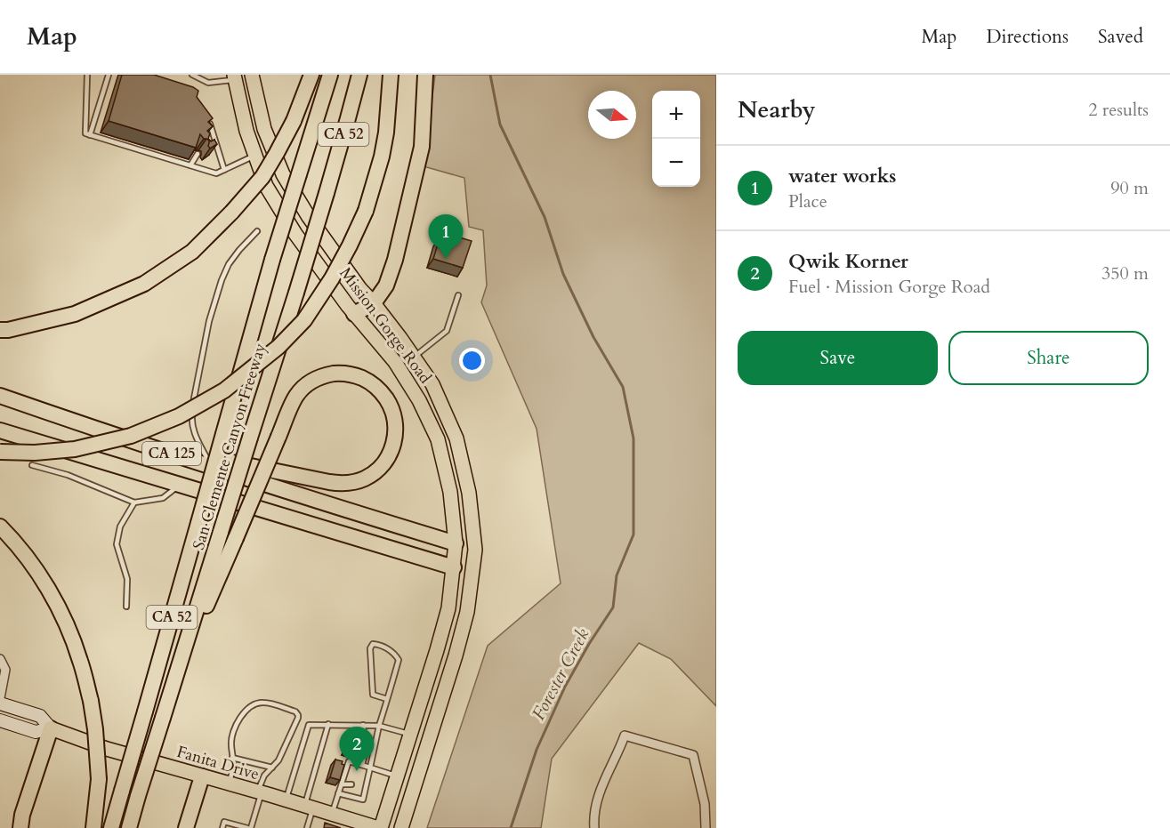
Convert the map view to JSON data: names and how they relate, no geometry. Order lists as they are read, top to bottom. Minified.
{"streets":{"highway":["CA 52","San Clemente Canyon Freeway","CA 125"],"main road":["Mission Gorge Road","Fanita Drive"]},"crossings":[["Mission Gorge Road","CA 125"],["Mission Gorge Road","Fanita Drive"]],"water":["Forester Creek"],"north":"right","page":{"header":"Map","nav":["Map","Directions","Saved"],"heading":["Nearby","2 results"],"map_buttons":["+","−"],"list":[{"mark":"1","name":"water works","note":"Place","value":"90 m"},{"mark":"2","name":"Qwik Korner","note":"Fuel · Mission Gorge Road","value":"350 m"}],"pins":["1","2"],"buttons":["Save","Share"]}}
